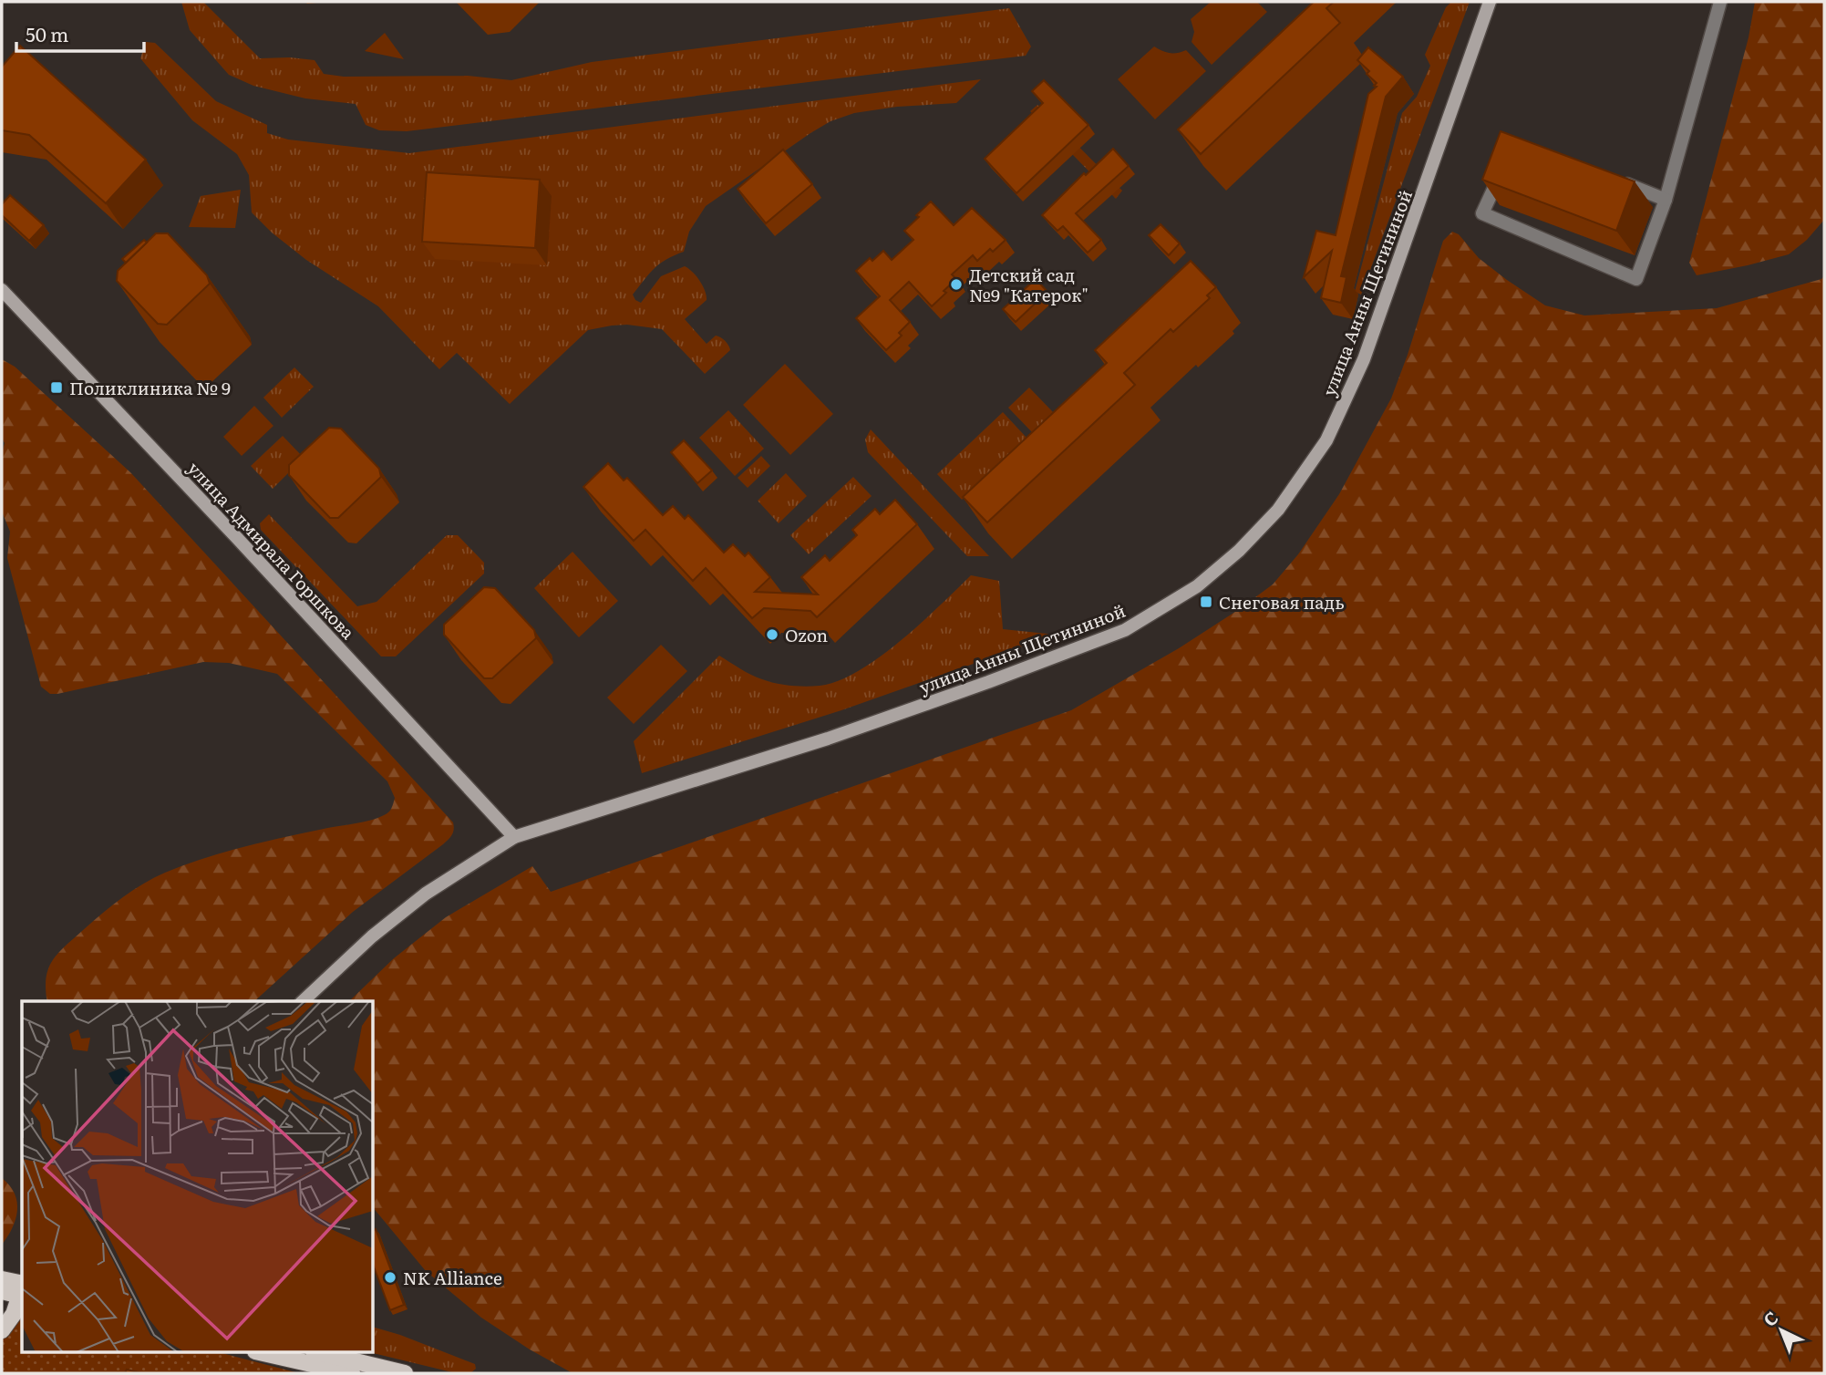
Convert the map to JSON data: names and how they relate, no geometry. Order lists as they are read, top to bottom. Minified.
{"streets":{"main road":["улица Анны Щетининой","улица Адмирала Горшкова"]},"crossings":[["улица Анны Щетининой","улица Адмирала Горшкова"]],"places":{"other":["Детский сад №9 \"Катерок\"","Ozon","NK Alliance"],"transit":["Поликлиника № 9","Снеговая падь"]},"scale_bar":"50 m","north":"top left"}
